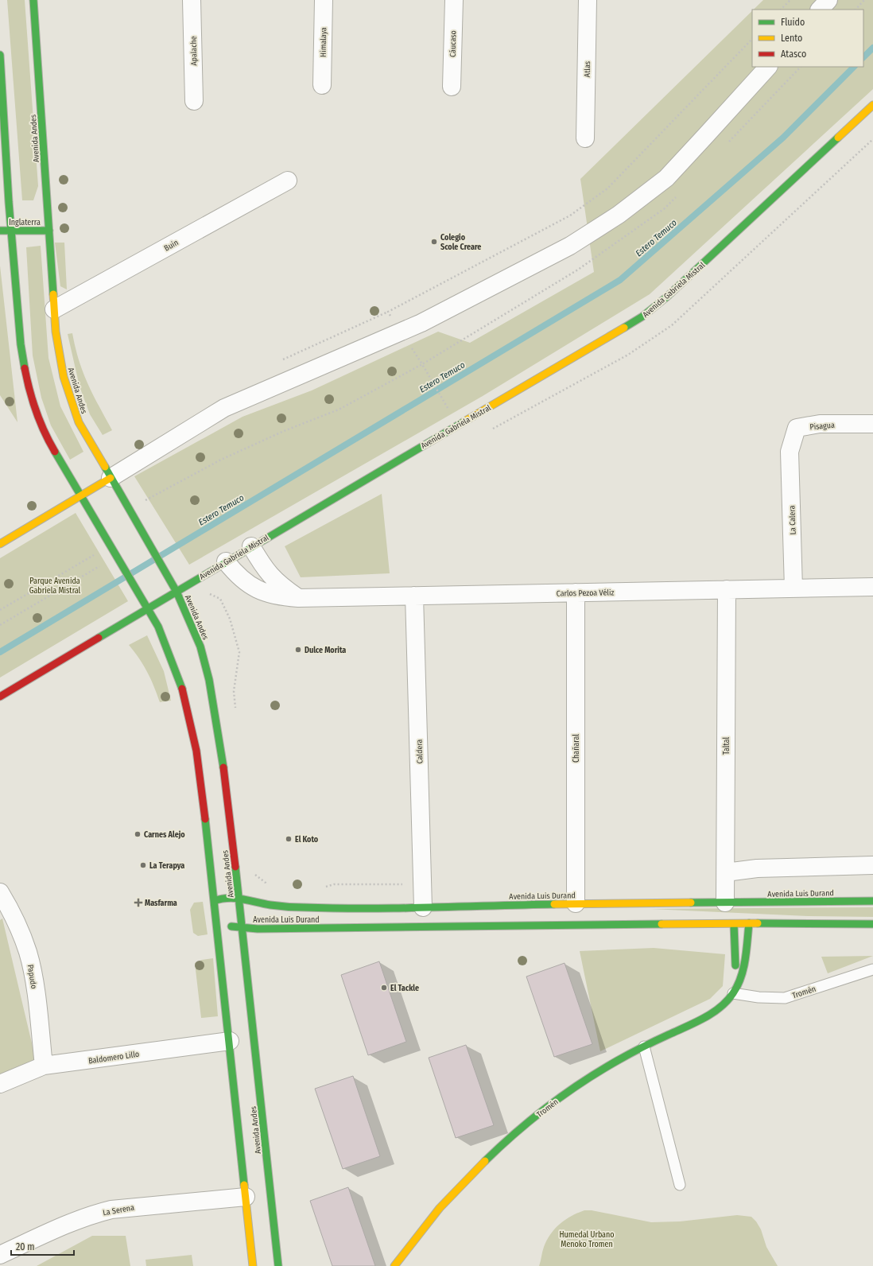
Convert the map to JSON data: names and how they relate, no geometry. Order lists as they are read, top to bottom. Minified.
{"streets":{"street":["Himalaya","Cáucaso","Apalache","Atlas","Avenida Andes","Inglaterra","Buin","Avenida Gabriela Mistral","Pisagua","La Calera","Carlos Pezoa Véliz","Taltal","Chañaral","Caldera","Avenida Luis Durand","Papudo","Tromén","Baldomero Lillo","La Serena"]},"crossings":[["Avenida Andes","Inglaterra"],["Avenida Andes","Buin"],["Avenida Andes","Avenida Gabriela Mistral"],["Avenida Andes","Avenida Luis Durand"],["Avenida Andes","Baldomero Lillo"],["Avenida Andes","La Serena"],["Avenida Gabriela Mistral","Carlos Pezoa Véliz"],["Pisagua","La Calera"],["La Calera","Carlos Pezoa Véliz"],["Carlos Pezoa Véliz","Taltal"],["Carlos Pezoa Véliz","Chañaral"],["Carlos Pezoa Véliz","Caldera"],["Taltal","Avenida Luis Durand"],["Chañaral","Avenida Luis Durand"],["Caldera","Avenida Luis Durand"],["Avenida Luis Durand","Tromén"],["Papudo","Baldomero Lillo"]],"water":["Estero Temuco"],"parks":["Parque Avenida Gabriela Mistral","Humedal Urbano Menoko Tromen"],"places":{"other":["Colegio Scole Creare","Dulce Morita","Carnes Alejo","El Koto","La Terapya","El Tackle"],"health":["Masfarma"]},"legend":["Fluido","Lento","Atasco"],"scale_bar":"20 m"}
